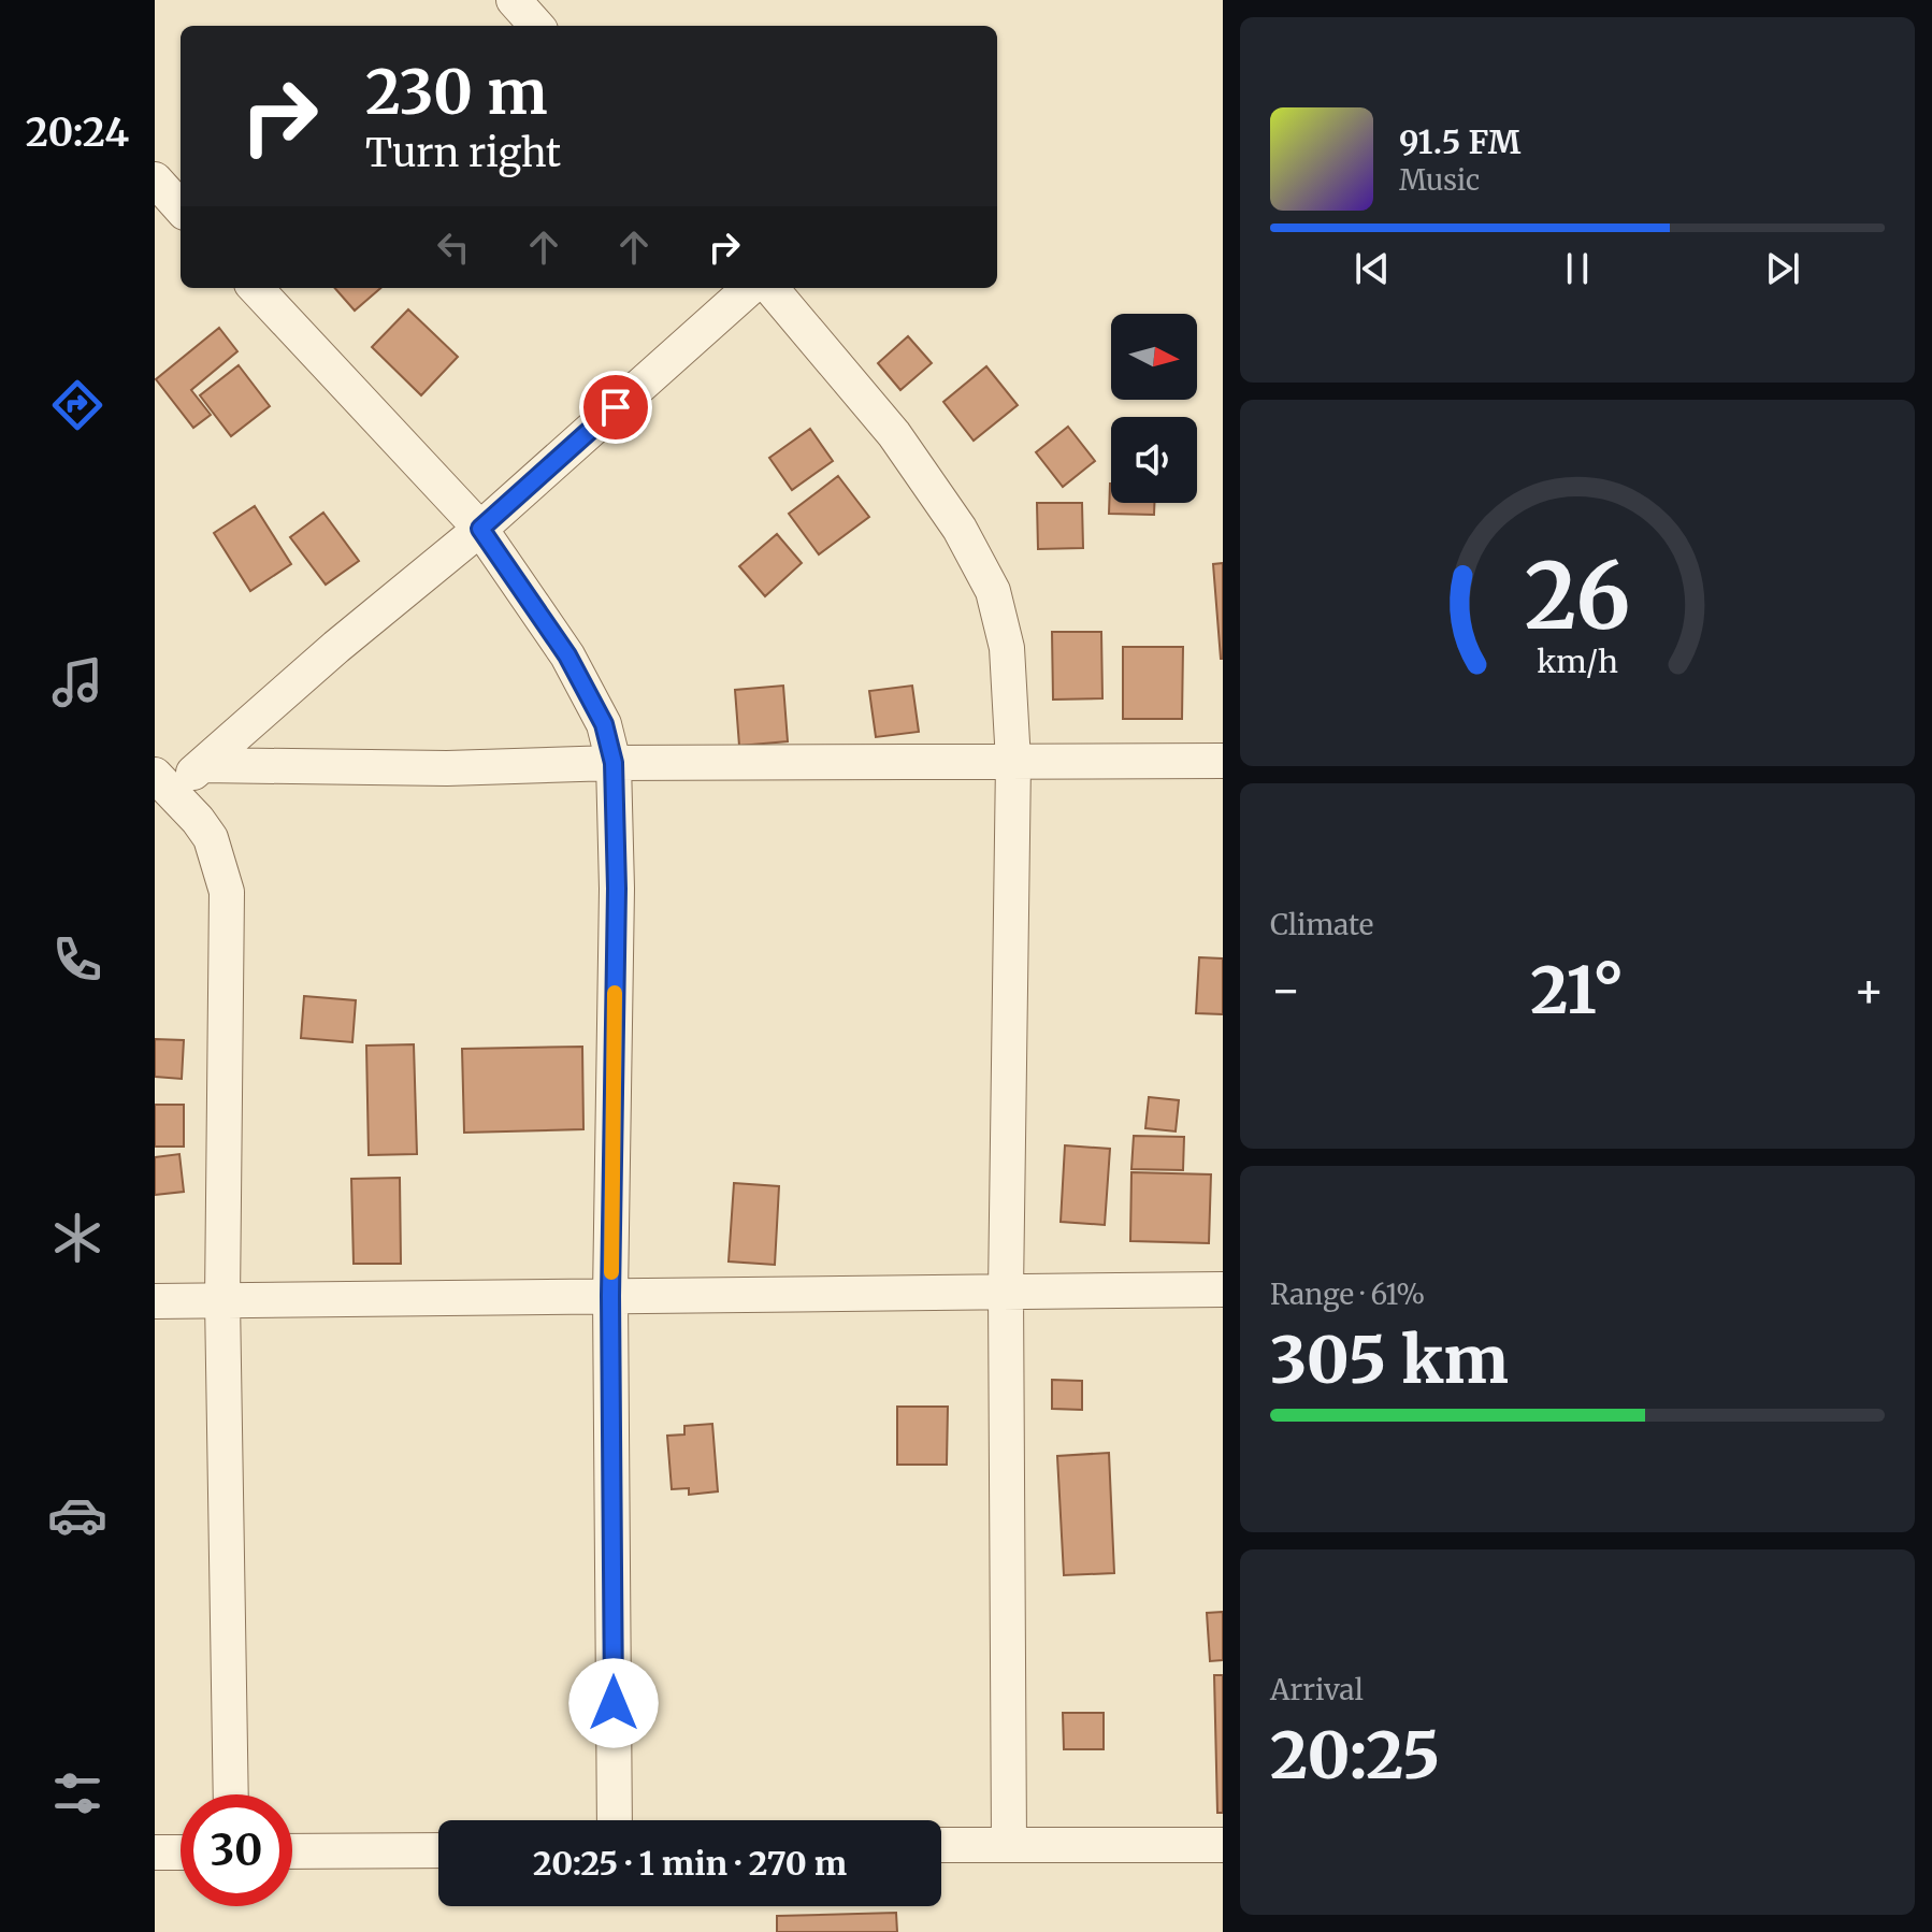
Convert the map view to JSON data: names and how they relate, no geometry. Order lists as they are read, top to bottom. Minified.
{"north":"right","page":{"tabs":"20:24","turn":["230 m","Turn right"],"song":["91.5 FM","Music"],"tile":["Climate",["Range · 61%","305 km"],["Arrival","20:25"]],"heat":["−","21°","+"],"limit":"30","trip":"20:25 · 1 min · 270 m","gauge":["26","km/h"]}}
